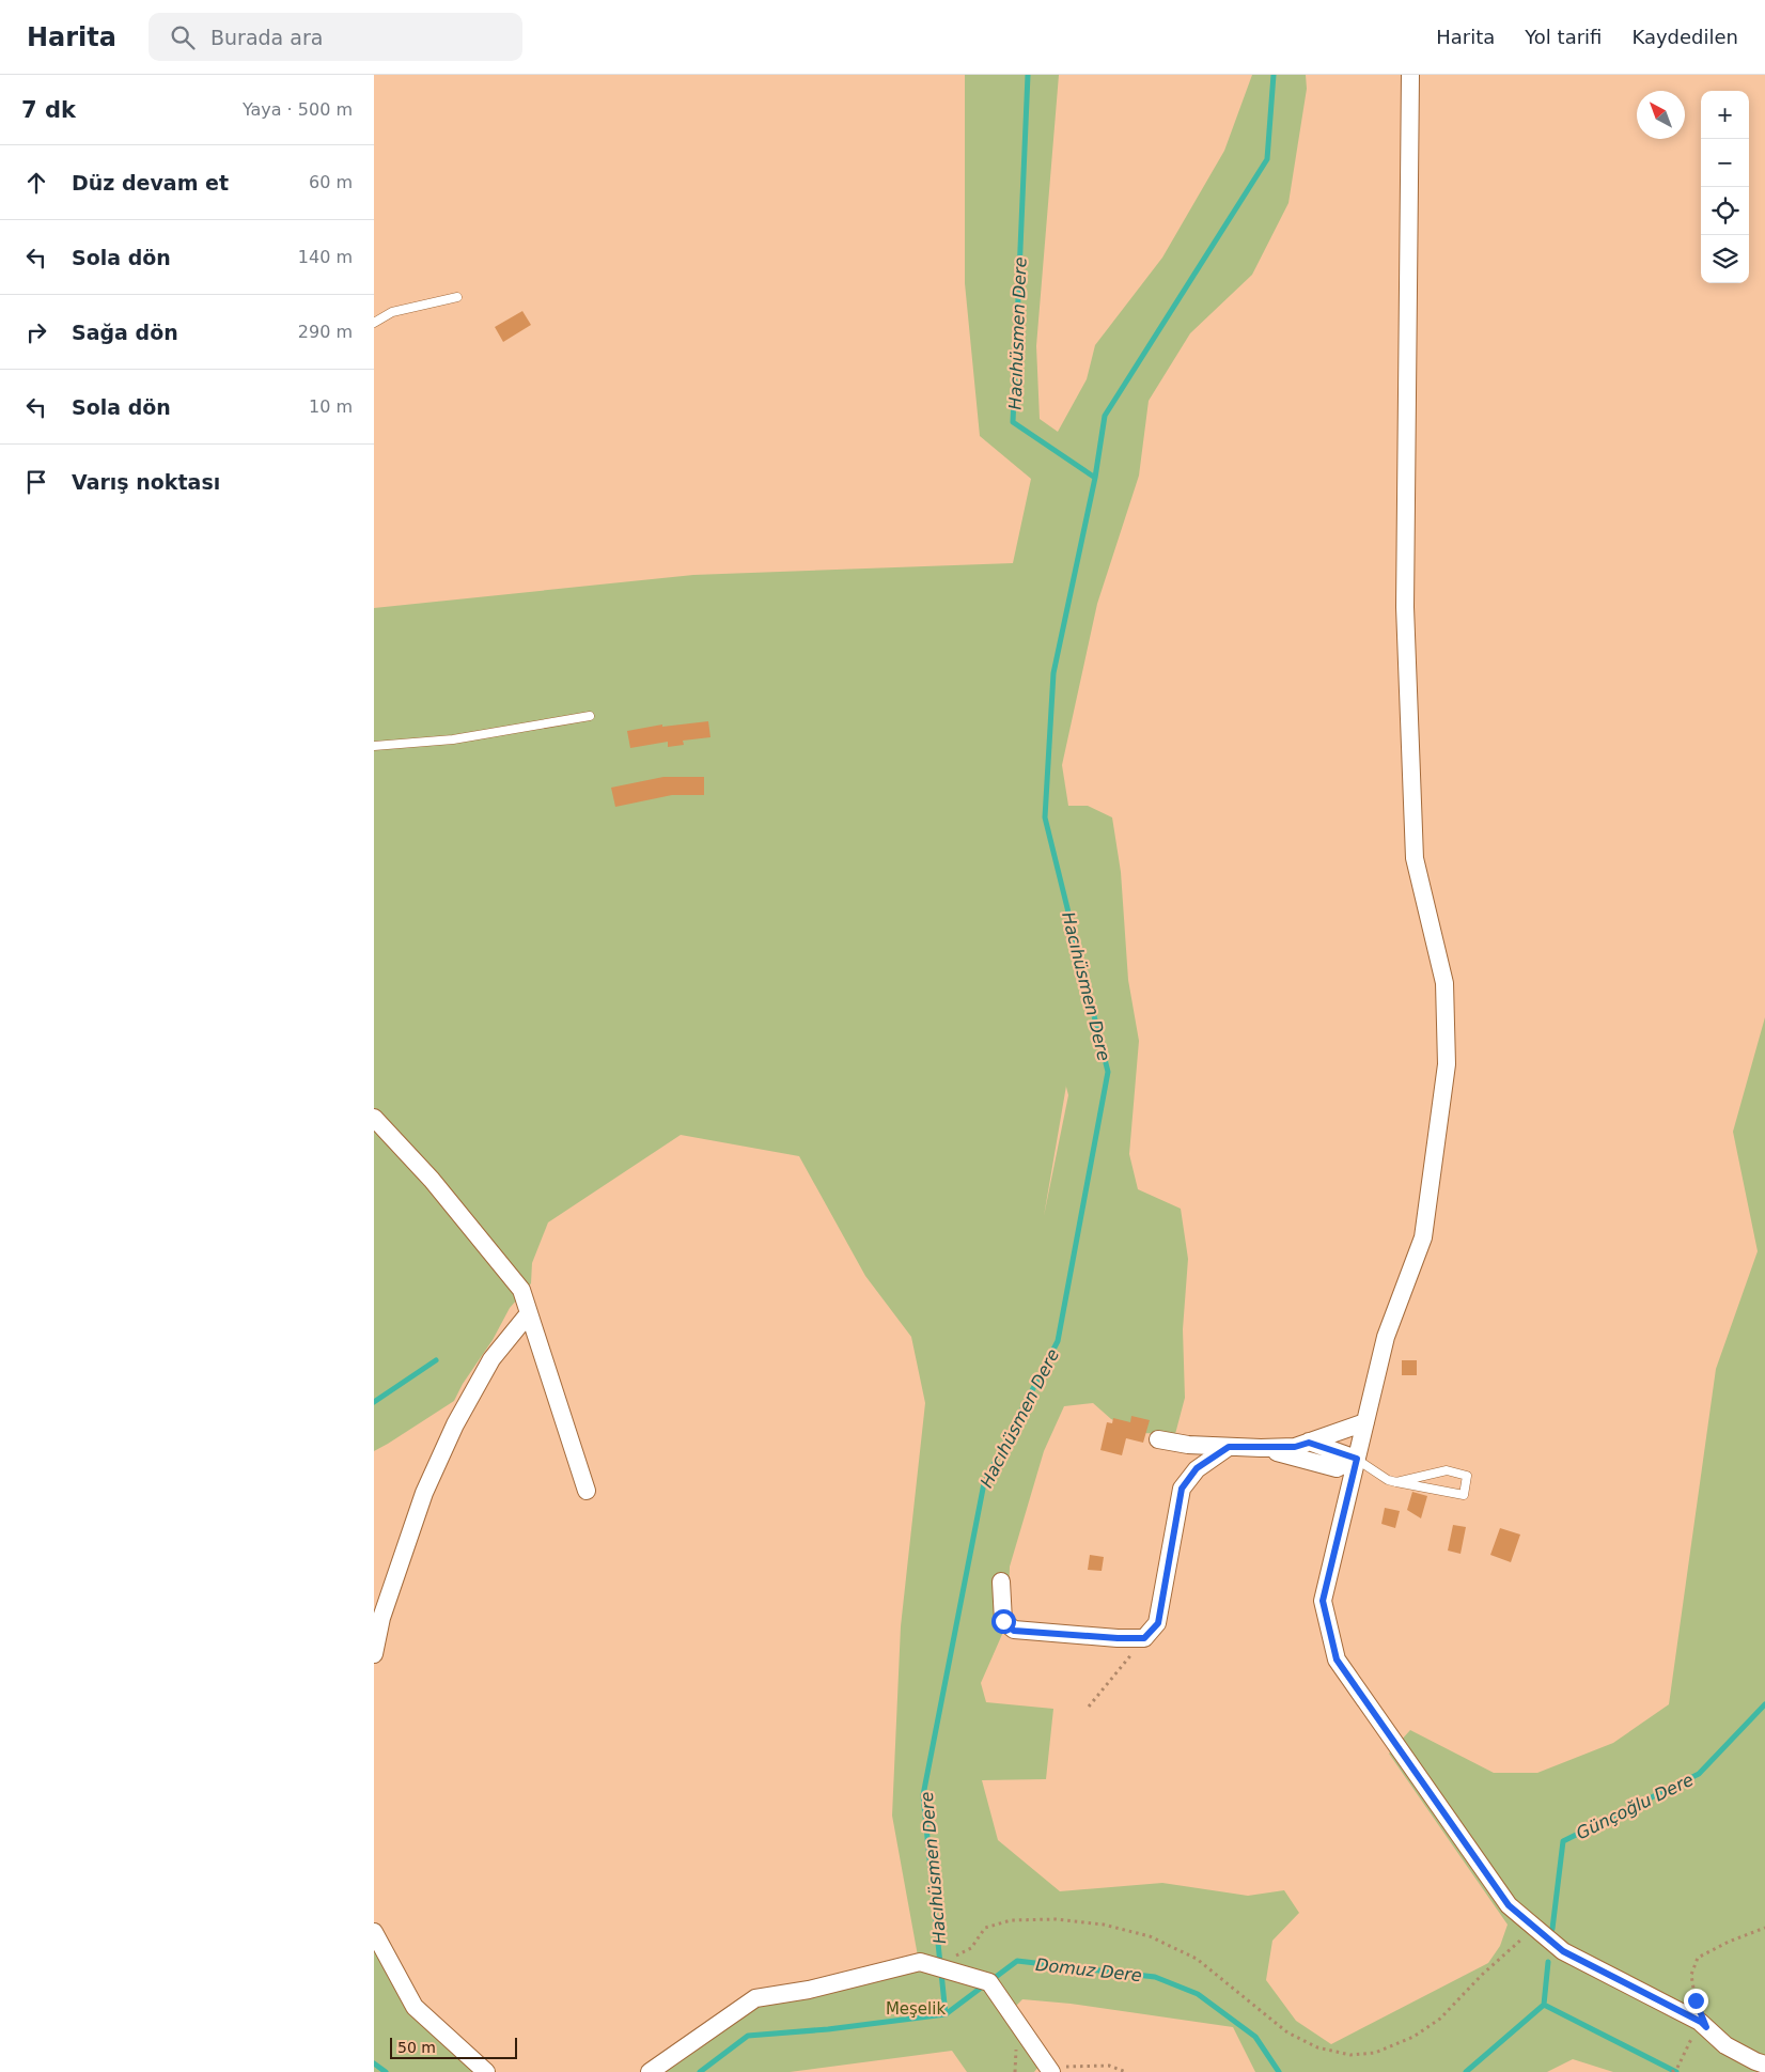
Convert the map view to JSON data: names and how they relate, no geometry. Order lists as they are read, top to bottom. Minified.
{"water":["Hacıhüsmen Dere","Günçoğlu Dere","Domuz Dere"],"parks":["Meşelik"],"scale_bar":"50 m","north":"top left","page":{"header":"Harita","search":"Burada ara","nav":["Harita","Yol tarifi","Kaydedilen"],"heading":["7 dk","Yaya · 500 m"],"map_buttons":["+","−"],"list":[["Düz devam et","60 m"],["Sola dön","140 m"],["Sağa dön","290 m"],["Sola dön","10 m"],"Varış noktası"],"scale":"50 m"}}
